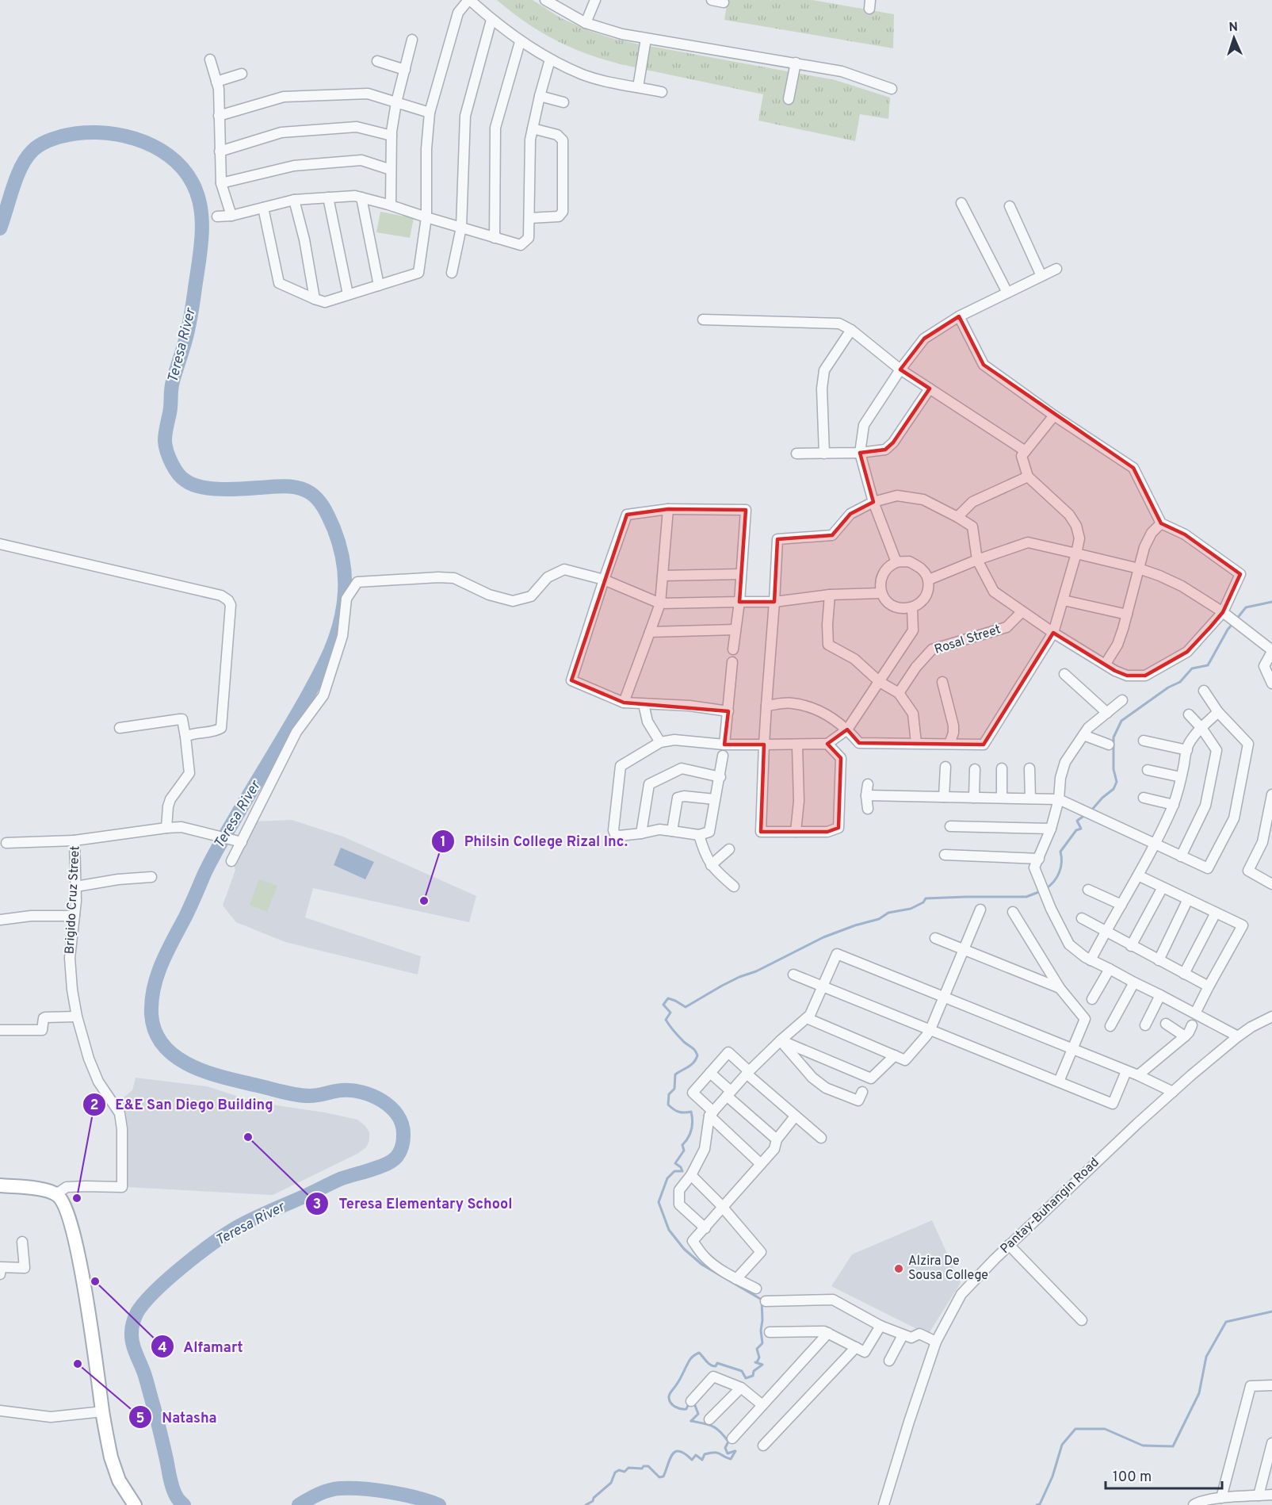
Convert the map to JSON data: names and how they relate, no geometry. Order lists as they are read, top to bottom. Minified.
{"streets":{"street":["Rosal Street","Brigido Cruz Street","Pantay-Buhangin Road"]},"water":["Teresa River"],"places":["Philsin College Rizal Inc.","Teresa Elementary School","E&E San Diego Building","Alzira De Sousa College","Alfamart","Natasha"],"scale_bar":"100 m","north":"top"}
